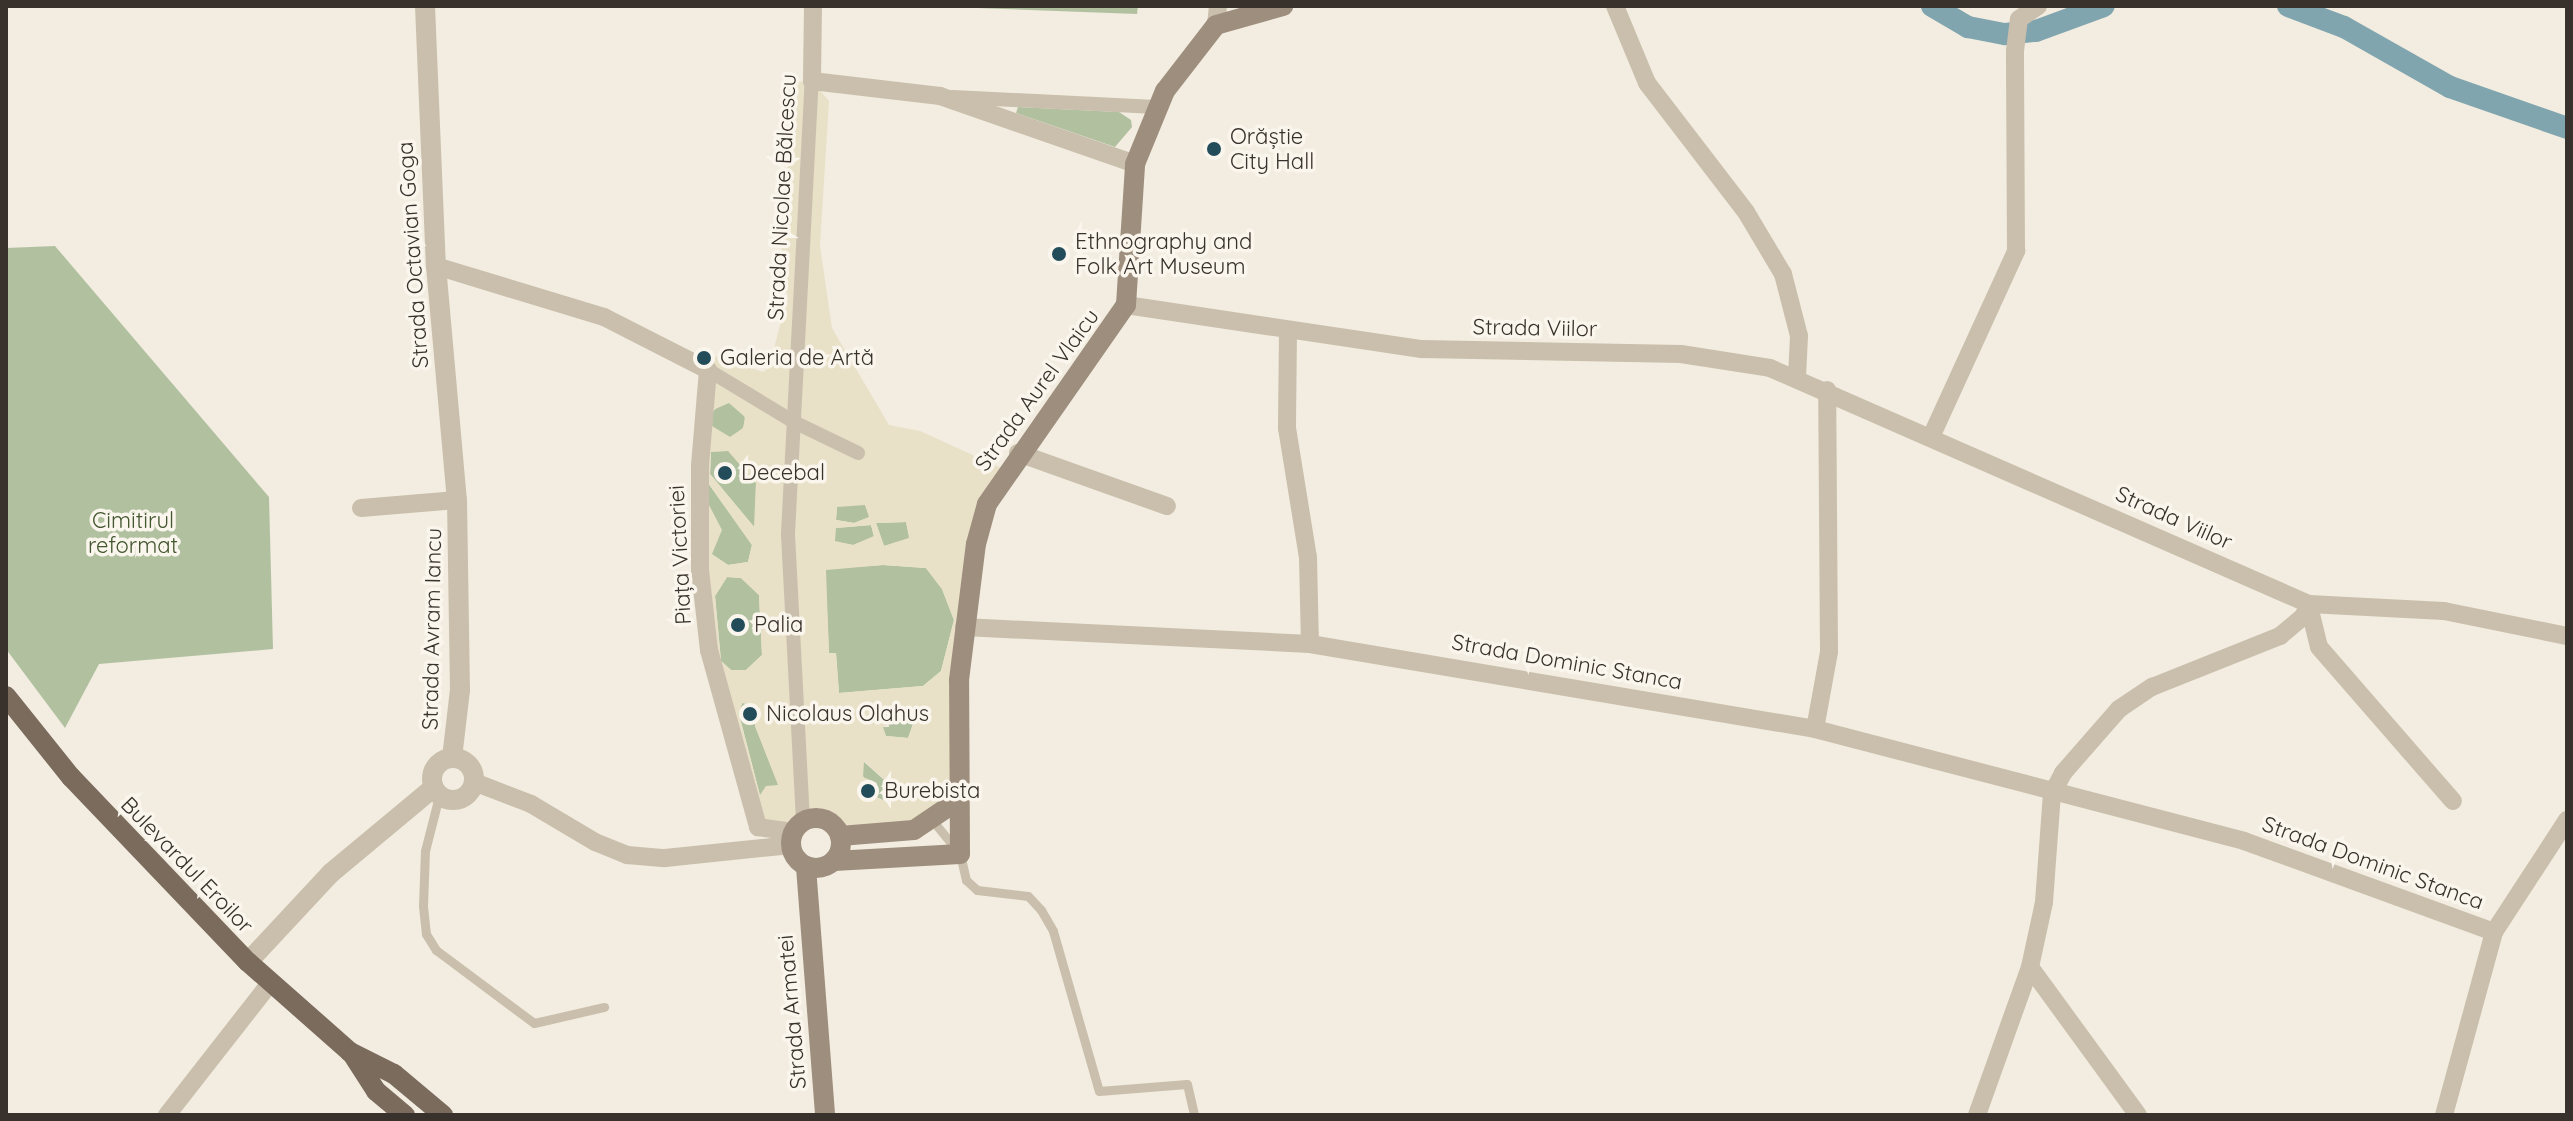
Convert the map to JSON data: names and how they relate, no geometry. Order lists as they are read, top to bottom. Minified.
{"streets":{"main road":["Strada Aurel Vlaicu","Bulevardul Eroilor","Strada Armatei"],"street":["Strada Nicolae Bălcescu","Strada Octavian Goga","Strada Viilor","Piața Victoriei","Strada Avram Iancu","Strada Dominic Stanca"]},"crossings":[["Strada Octavian Goga","Strada Avram Iancu"],["Strada Viilor","Strada Aurel Vlaicu"],["Strada Aurel Vlaicu","Strada Dominic Stanca"]],"parks":["Cimitirul reformat"],"places":["Orăștie City Hall","Ethnography and Folk Art Museum","Galeria de Artă","Decebal","Palia","Nicolaus Olahus","Burebista"]}
